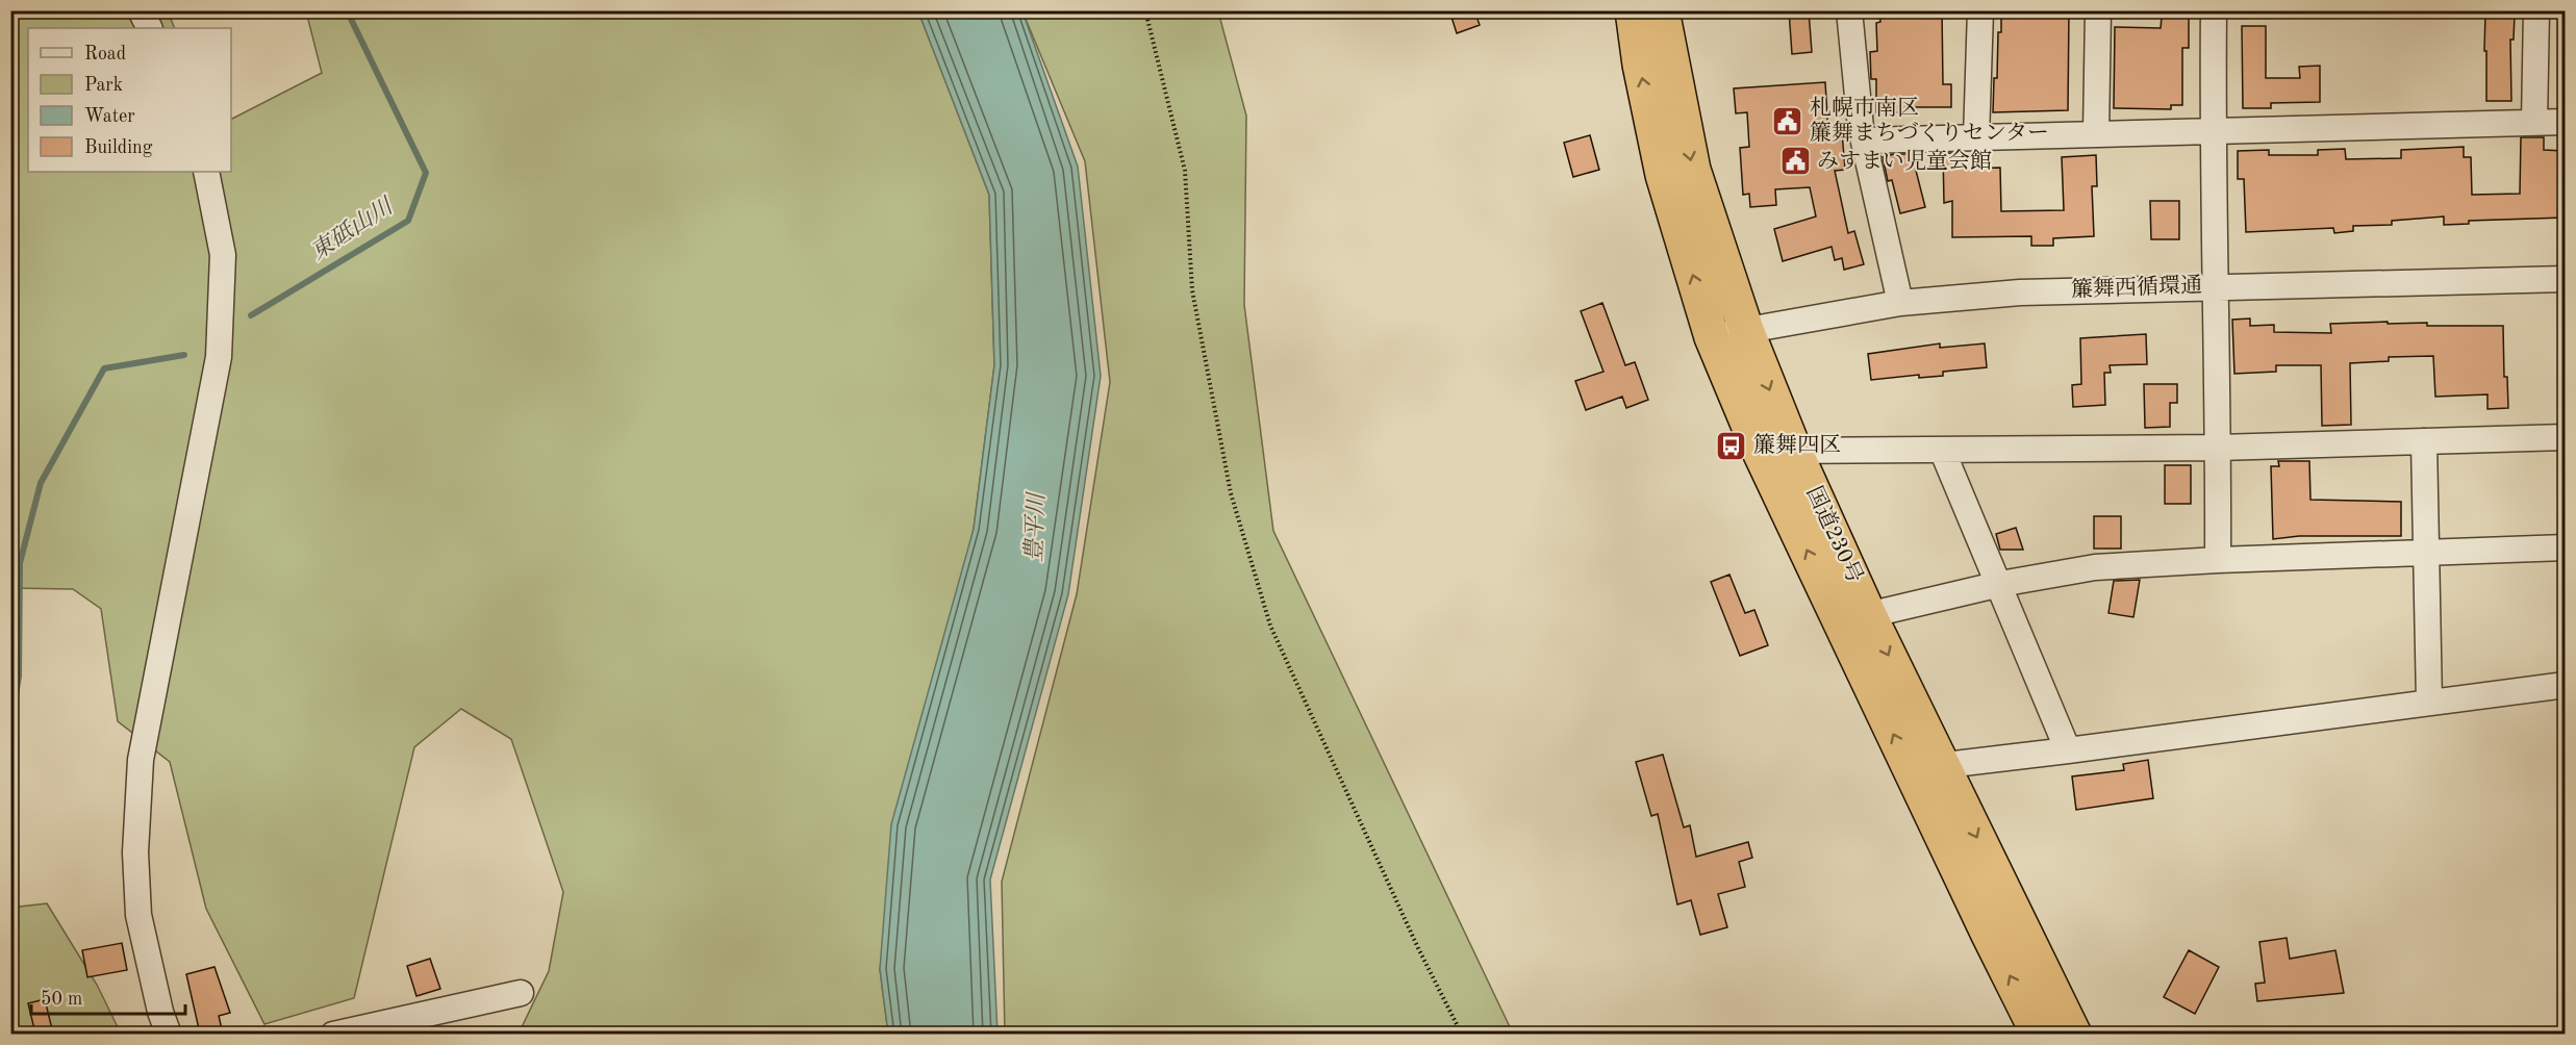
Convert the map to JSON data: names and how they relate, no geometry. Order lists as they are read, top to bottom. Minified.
{"streets":{"highway":["国道230号"],"street":["簾舞西循環通"]},"crossings":[["簾舞西循環通","国道230号"]],"water":["東砥山川","豊平川"],"places":{"public building":["札幌市南区 簾舞まちづくりセンター","みすまい児童会館"],"bus stop":["簾舞四区"]},"legend":["Road","Park","Water","Building"],"scale_bar":"50 m"}
